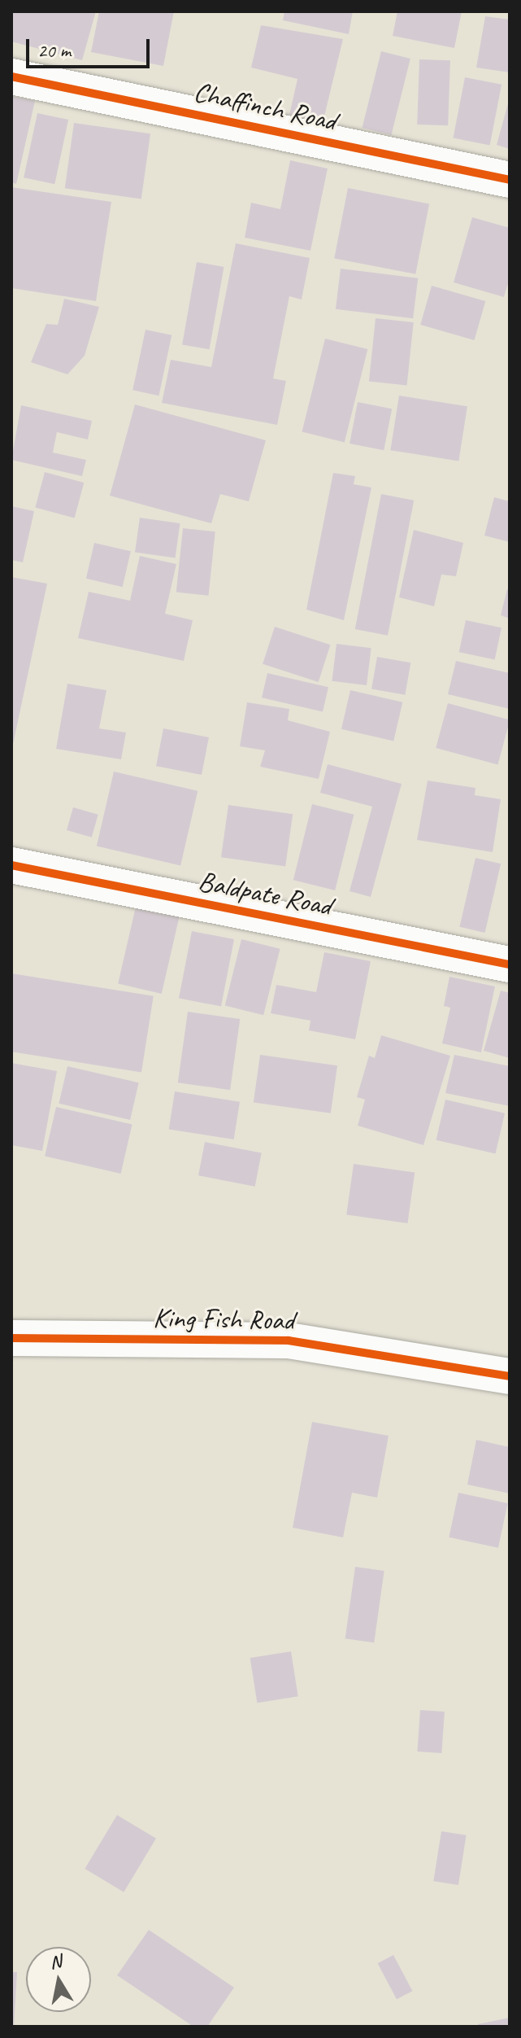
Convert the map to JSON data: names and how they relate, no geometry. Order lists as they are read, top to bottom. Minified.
{"streets":{"street":["Chaffinch Road","Baldpate Road","King Fish Road"]},"scale_bar":"20 m","north":"top"}
